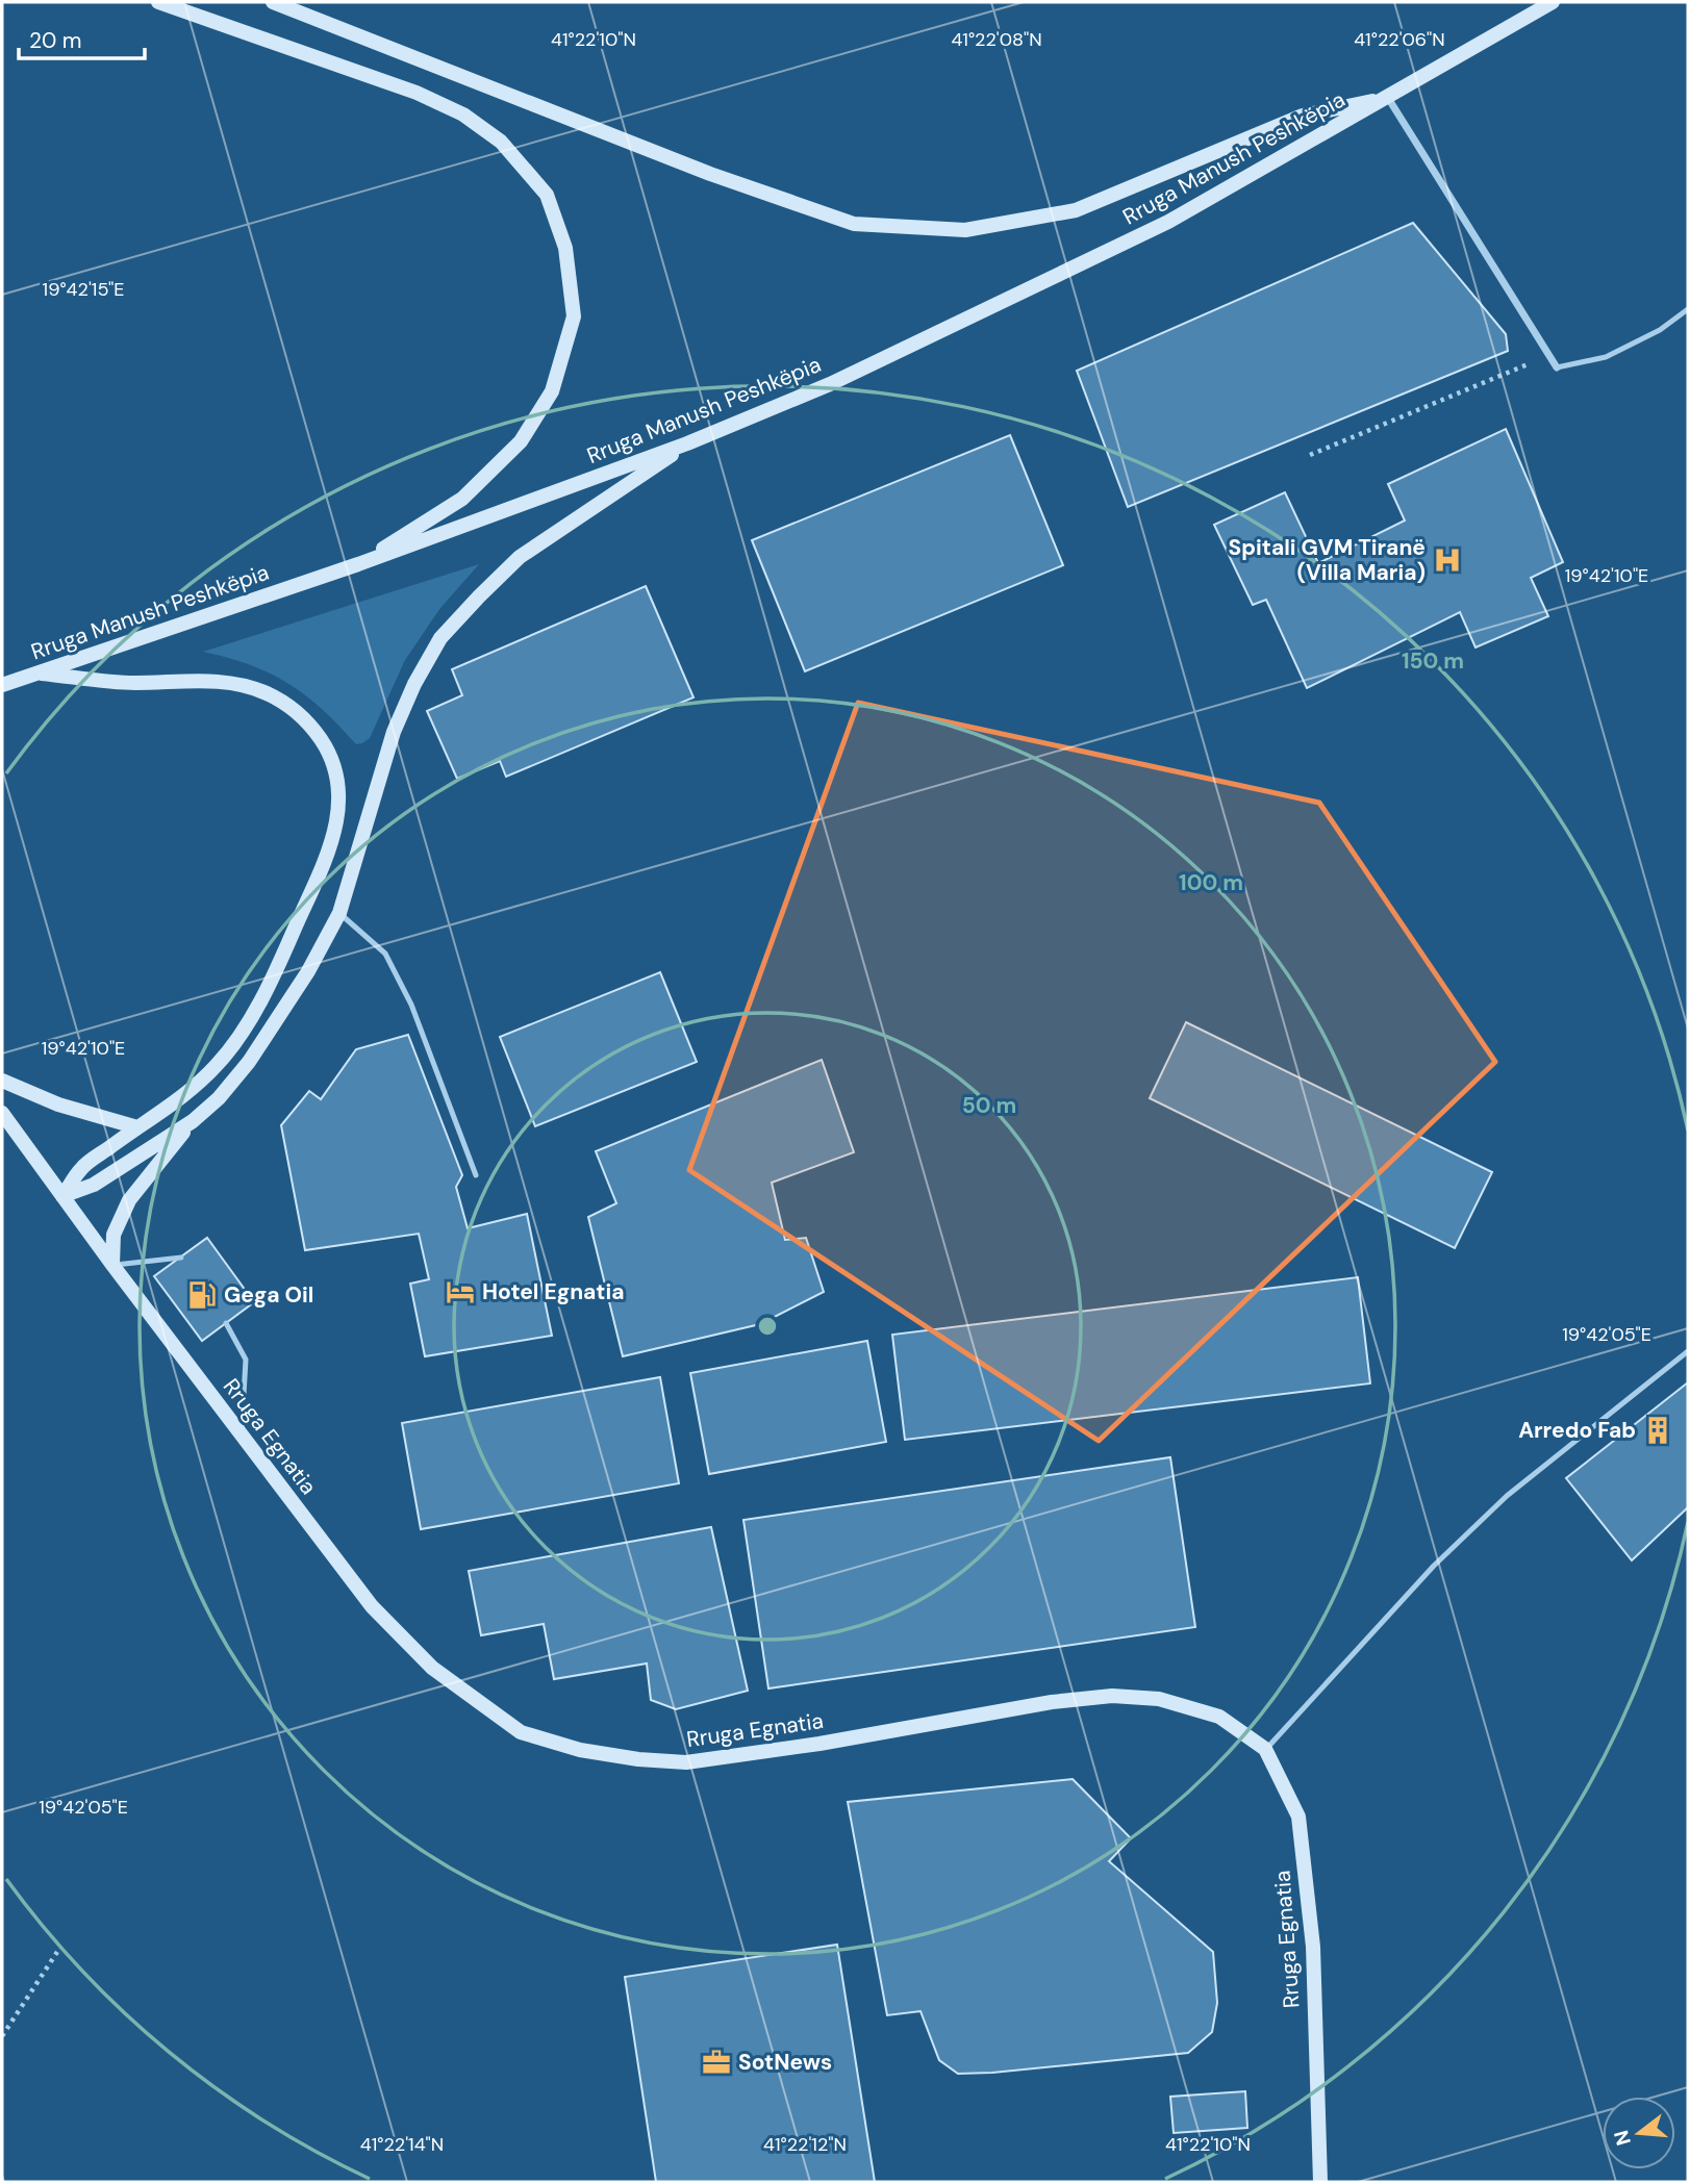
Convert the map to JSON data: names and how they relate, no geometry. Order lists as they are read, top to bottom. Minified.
{"streets":{"main road":["Rruga Manush Peshkëpia","Rruga Egnatia"]},"places":{"hospital":["Spitali GVM Tiranë (Villa Maria)"],"hotel":["Hotel Egnatia"],"fuel station":["Gega Oil"],"building":["Arredo Fab"],"office":["SotNews"]},"scale_bar":"20 m","north":"left","coordinates":["41°22'10\"N","41°22'08\"N","41°22'06\"N","19°42'15\"E","19°42'10\"E","19°42'05\"E","41°22'14\"N","41°22'12\"N"],"rings":["150 m","100 m","50 m"]}
